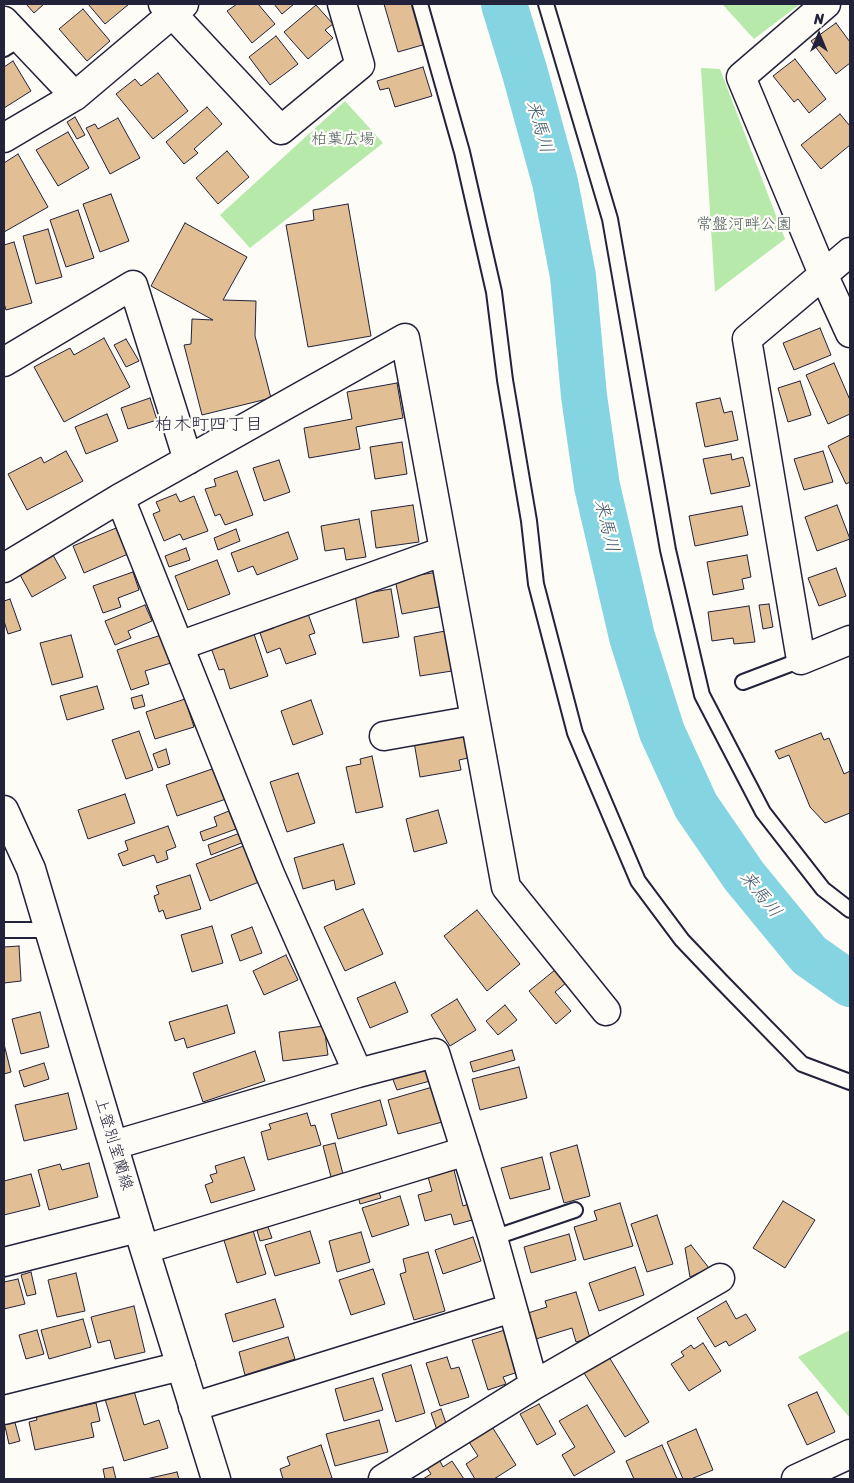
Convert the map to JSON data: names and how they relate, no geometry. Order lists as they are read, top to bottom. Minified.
{"streets":{"street":["上登別室蘭線"]},"districts":["柏木町四丁目"],"water":["来馬川"],"parks":["柏葉広場","常盤河畔公園"],"north":"top"}
